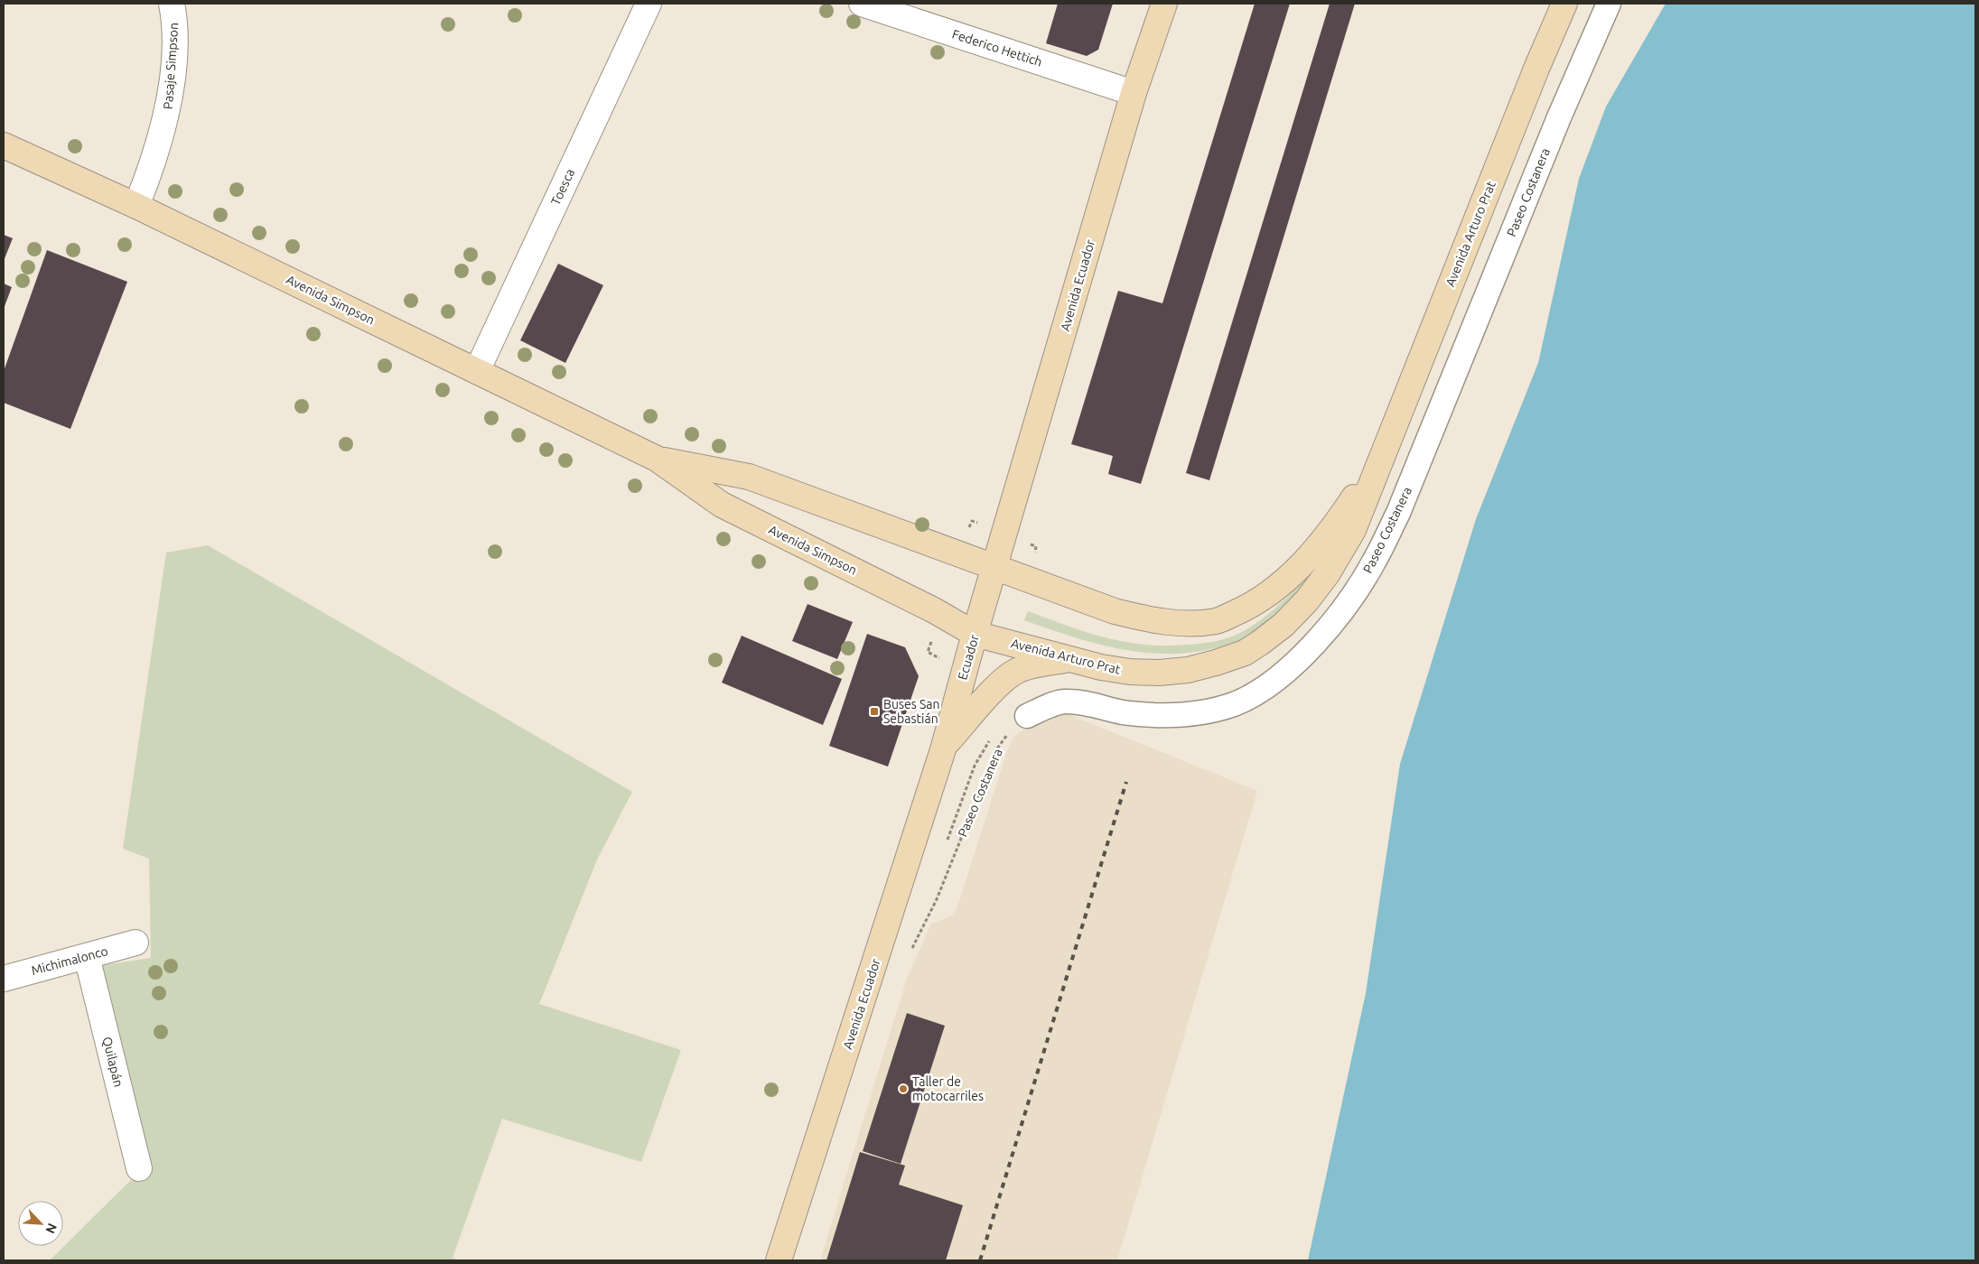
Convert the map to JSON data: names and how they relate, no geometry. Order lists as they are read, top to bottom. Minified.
{"streets":{"main road":["Avenida Arturo Prat","Avenida Ecuador","Avenida Simpson","Ecuador"],"street":["Federico Hettich","Pasaje Simpson","Toesca","Paseo Costanera","Michimalonco","Quilapán"]},"crossings":[["Federico Hettich","Avenida Ecuador"],["Pasaje Simpson","Avenida Simpson"],["Toesca","Avenida Simpson"],["Avenida Arturo Prat","Avenida Ecuador"],["Avenida Arturo Prat","Avenida Simpson"],["Avenida Arturo Prat","Ecuador"],["Avenida Ecuador","Avenida Simpson"],["Avenida Ecuador","Ecuador"],["Avenida Simpson","Ecuador"],["Michimalonco","Quilapán"]],"places":{"transit":["Buses San Sebastián"],"other":["Taller de motocarriles"]},"north":"bottom right"}
